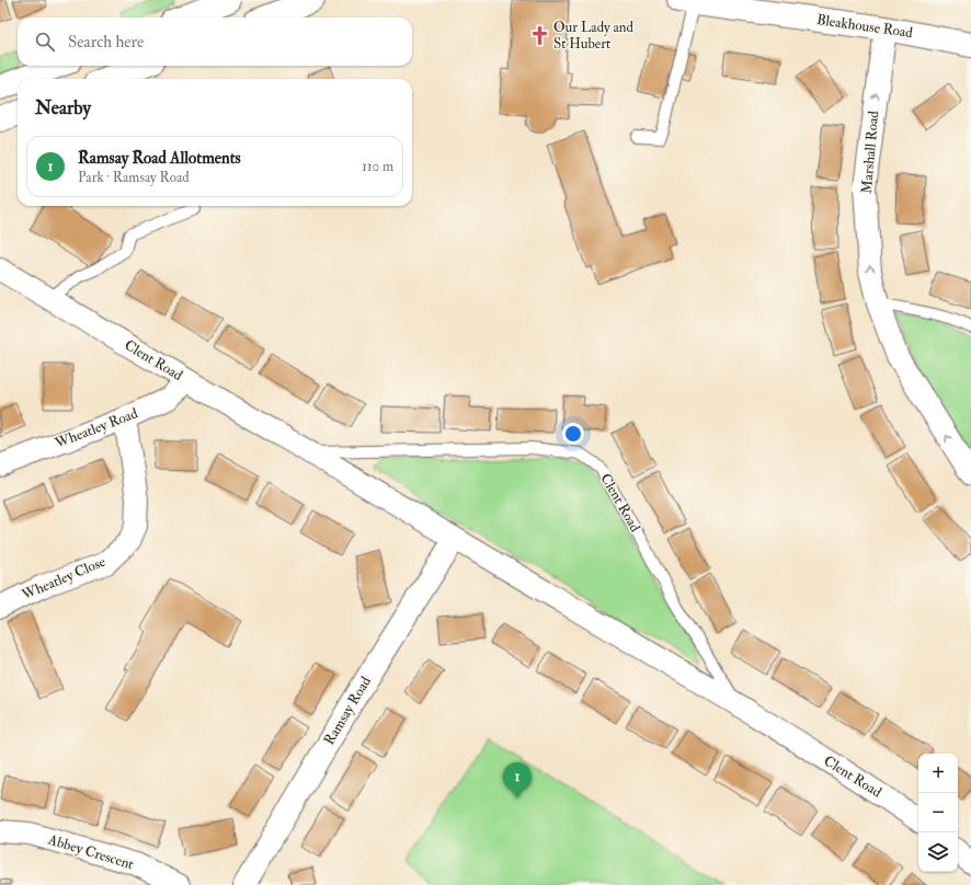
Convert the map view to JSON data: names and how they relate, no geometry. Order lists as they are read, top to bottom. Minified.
{"streets":{"main road":["Bleakhouse Road"],"street":["Marshall Road","Clent Road","Wheatley Road","Wheatley Close","Ramsay Road","Abbey Crescent"]},"crossings":[["Bleakhouse Road","Marshall Road"],["Clent Road","Wheatley Road"],["Clent Road","Ramsay Road"],["Wheatley Road","Wheatley Close"]],"one_way":["Marshall Road"],"places":{"church":["Our Lady and St Hubert"]},"page":{"search":"Search here","heading":"Nearby","list":[{"mark":"1","name":"Ramsay Road Allotments","note":"Park · Ramsay Road","value":"110 m"}],"map_buttons":["+","−"],"pins":"1"}}
